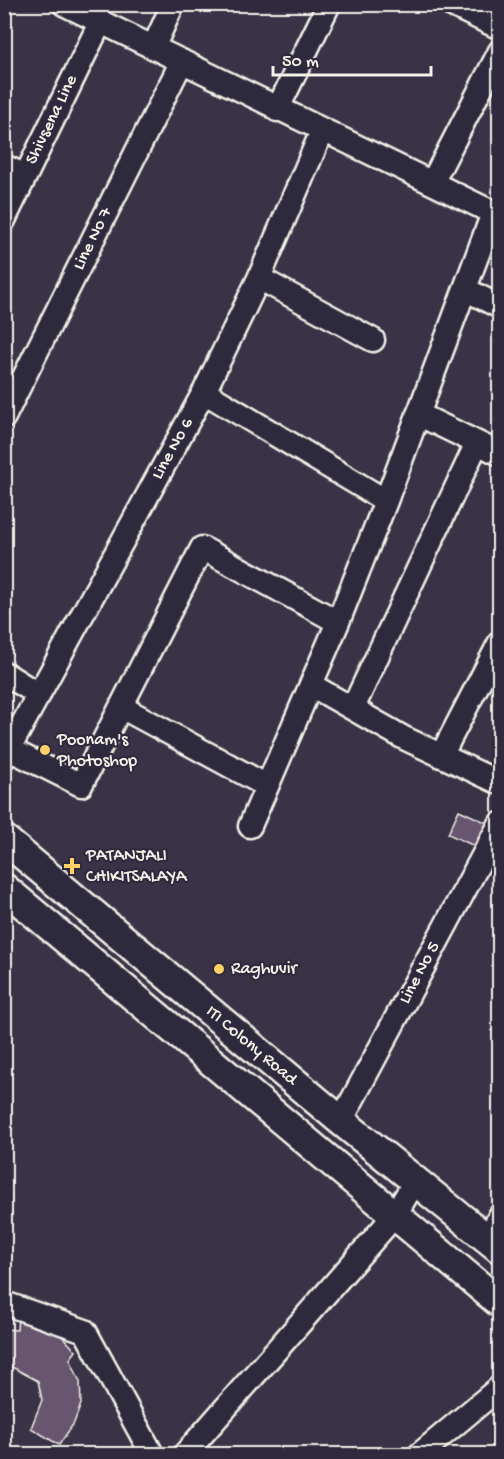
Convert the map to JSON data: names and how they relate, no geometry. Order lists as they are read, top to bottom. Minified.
{"streets":{"main road":["ITI Colony Road"],"street":["Shivsena Line","Line No 7","Line No 6","Line No 5"]},"crossings":[["Line No 5","ITI Colony Road"]],"places":{"other":["Poonam's Photoshop","Raghuvir"],"health":["PATANJALI CHIKITSALAYA"]},"scale_bar":"50 m"}
